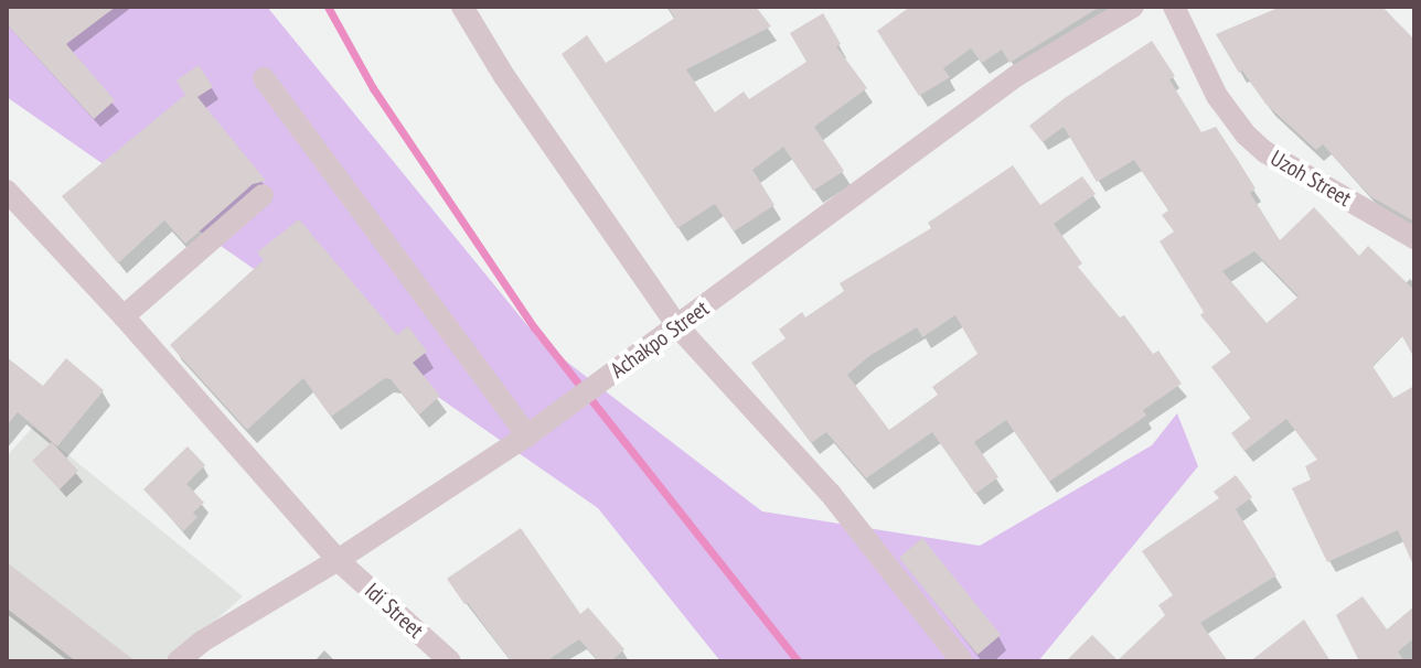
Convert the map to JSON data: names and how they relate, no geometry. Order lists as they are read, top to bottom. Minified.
{"streets":{"street":["Uzoh Street","Achakpo Street","Idi Street"]},"crossings":[["Achakpo Street","Idi Street"]]}
